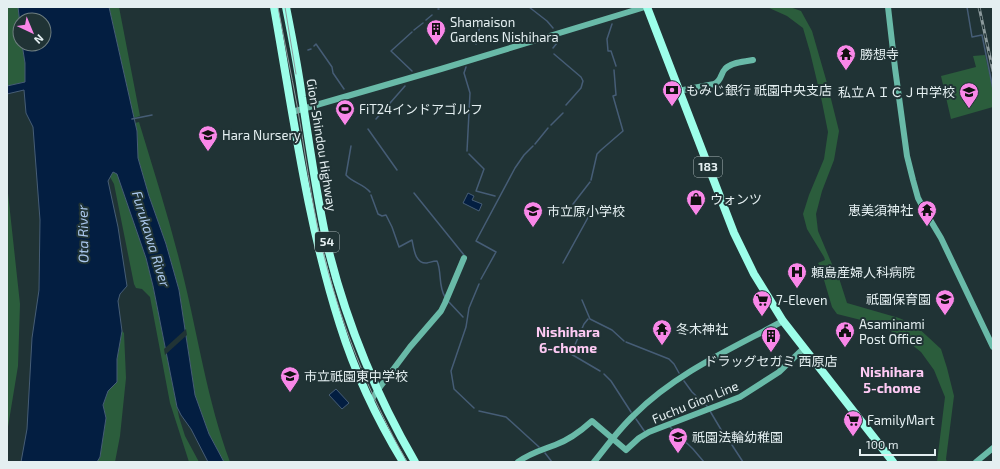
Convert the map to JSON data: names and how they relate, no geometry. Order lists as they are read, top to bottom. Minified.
{"streets":{"highway":["Gion-Shindou Highway","183","54"],"main road":["Fuchu Gion Line"]},"crossings":[["183","Fuchu Gion Line"]],"districts":["Nishihara 6-chome","Nishihara 5-chome"],"water":["Ota River","Furukawa River"],"places":{"building":["Shamaison Gardens Nishihara","ドラッグセガミ 西原店"],"temple":["勝想寺","恵美須神社","冬木神社"],"bank":["もみじ銀行 祇園中央支店"],"school or university":["私立ＡＩＣＪ中学校","Hara Nursery","市立原小学校","祇園保育園","市立祇園東中学校","祇園法輪幼稚園"],"sports":["FiT24インドアゴルフ"],"shop":["ウォンツ"],"hospital":["頼島産婦人科病院"],"supermarket":["7-Eleven","FamilyMart"],"public building":["Asaminami Post Office"]},"scale_bar":"100 m","north":"bottom right"}
